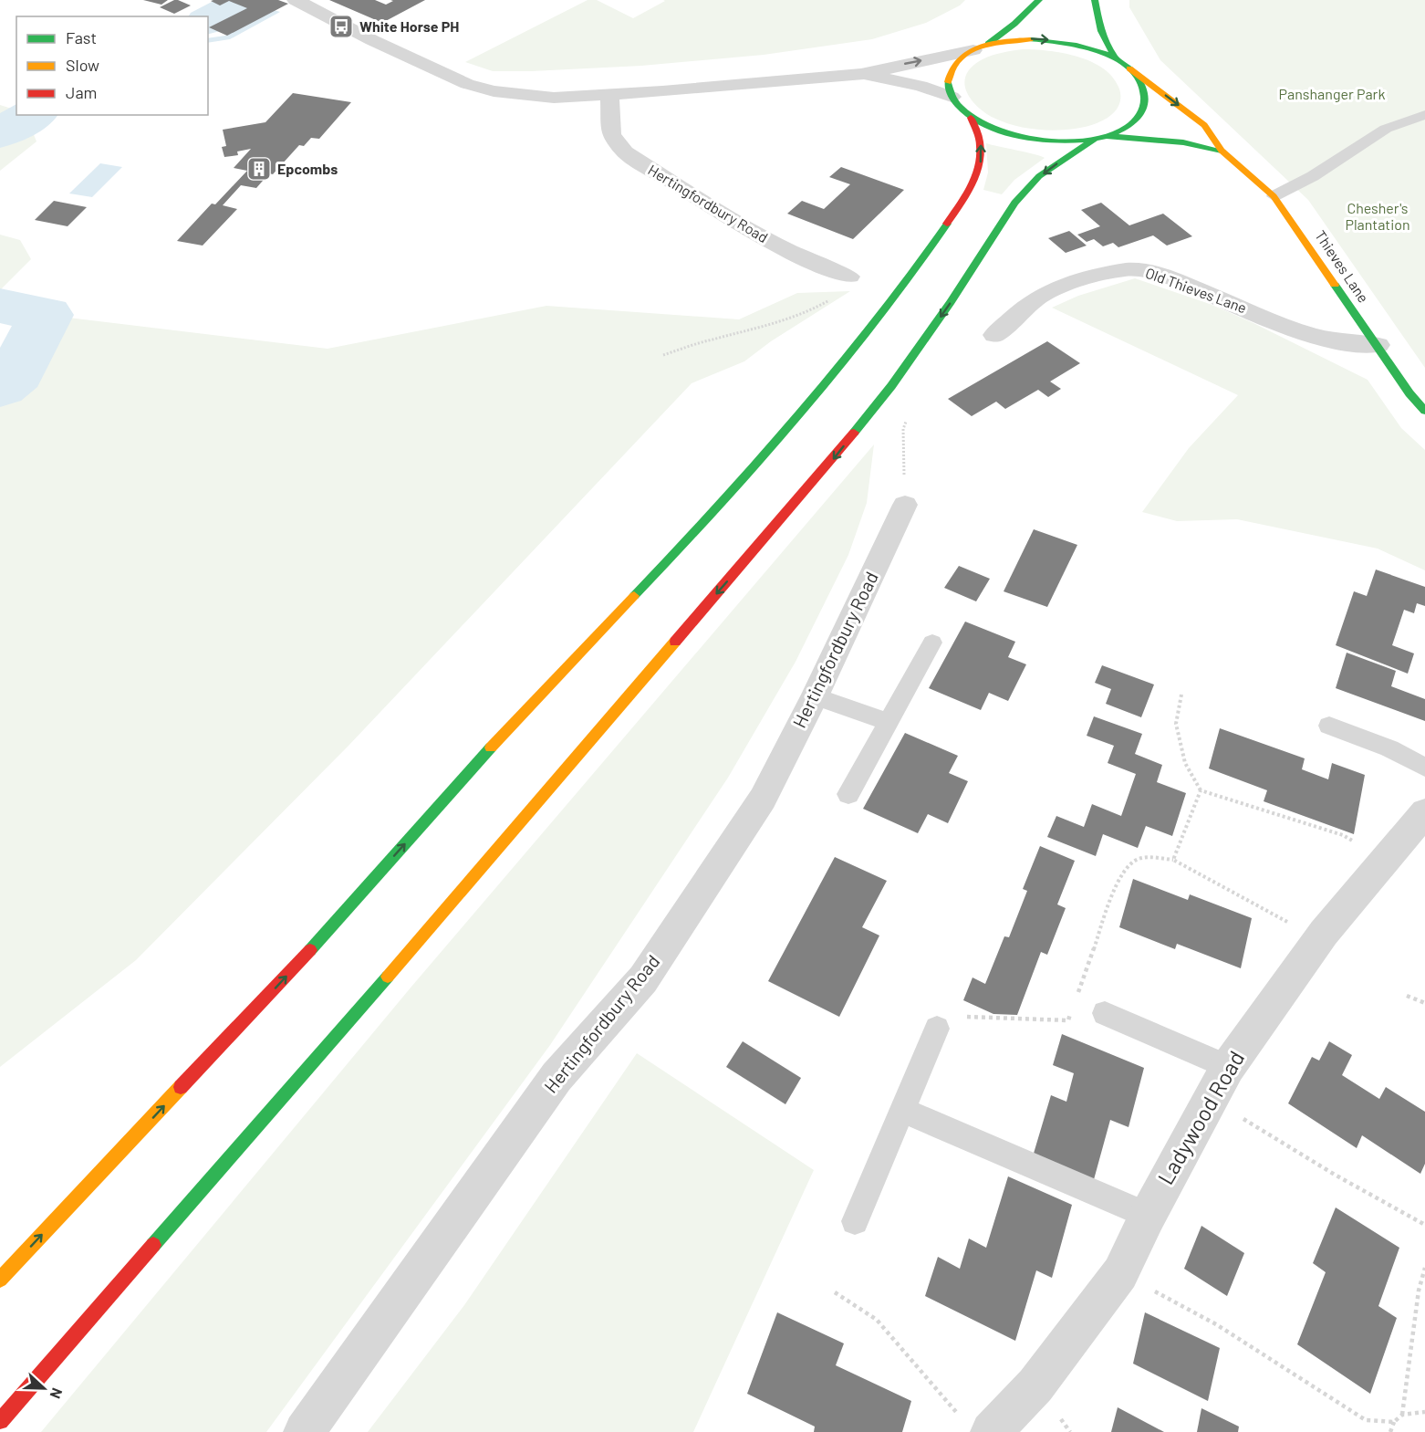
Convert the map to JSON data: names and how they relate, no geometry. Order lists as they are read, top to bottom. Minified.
{"streets":{"main road":["Thieves Lane"],"street":["Hertingfordbury Road","Old Thieves Lane","Ladywood Road"]},"crossings":[["Thieves Lane","Old Thieves Lane"]],"parks":["Panshanger Park","Chesher's Plantation"],"places":{"bus stop":["White Horse PH"],"building":["Epcombs"]},"legend":["Fast","Slow","Jam"],"north":"right"}
